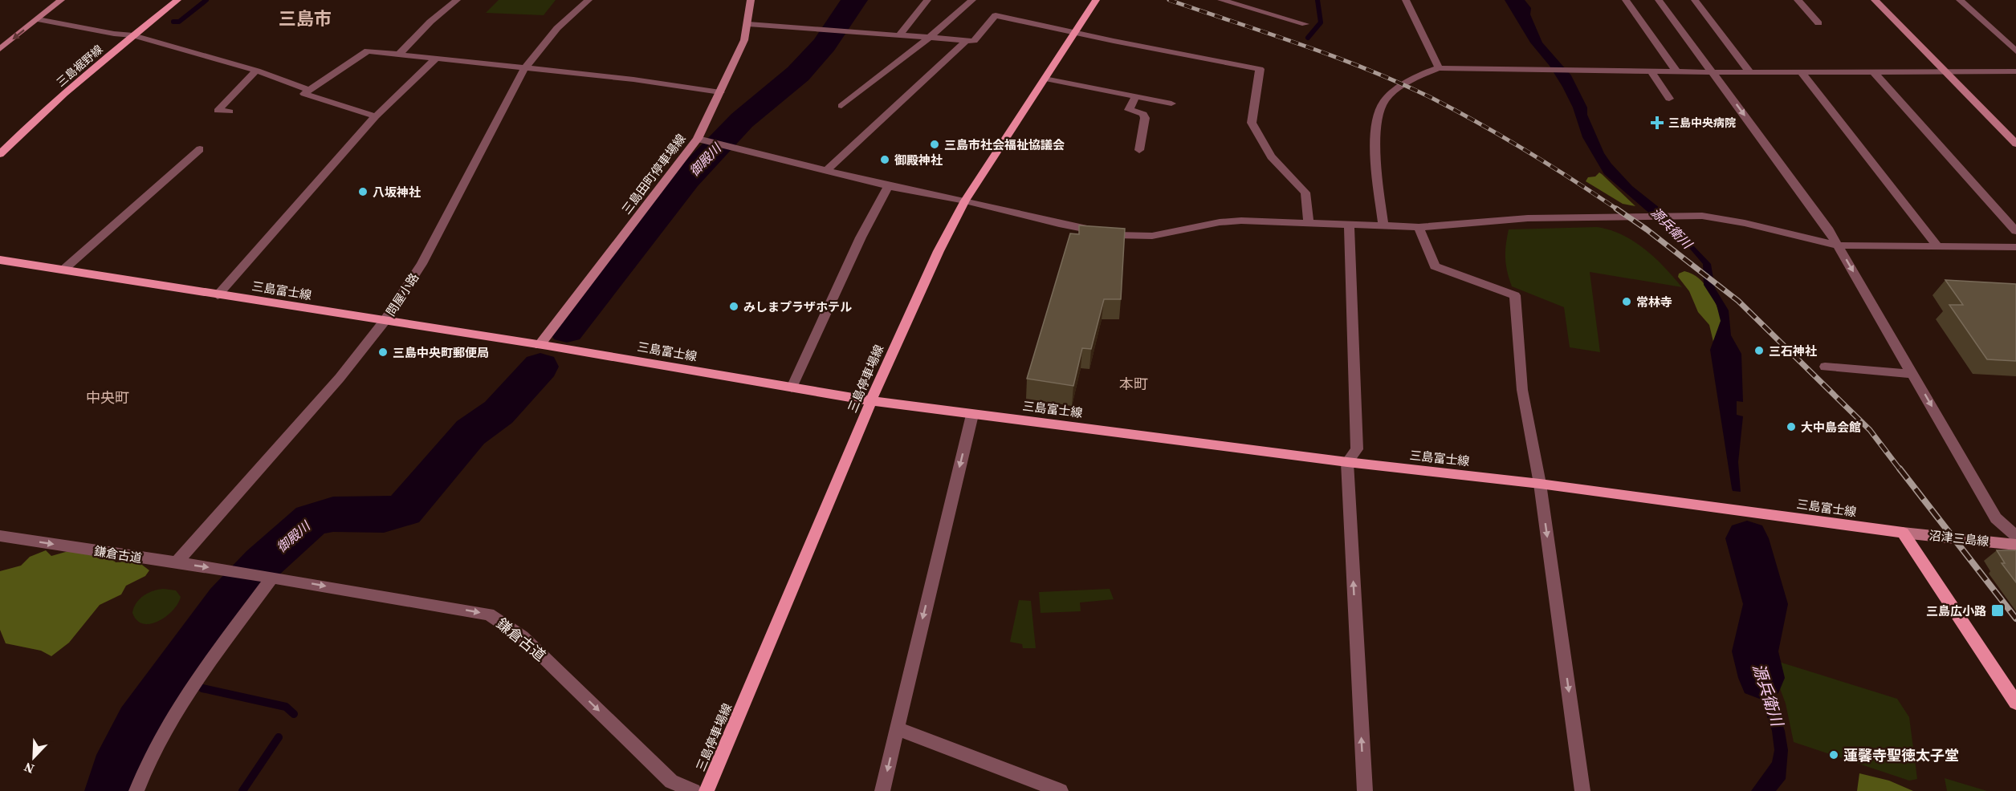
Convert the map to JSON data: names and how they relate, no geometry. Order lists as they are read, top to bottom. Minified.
{"streets":{"main road":["三島裾野線","三島田町停車場線","三島富士線","三島停車場線","沼津三島線"],"street":["問屋小路","鎌倉古道"]},"crossings":[["三島田町停車場線","三島富士線"],["三島富士線","問屋小路"],["三島富士線","三島停車場線"],["三島富士線","沼津三島線"],["問屋小路","鎌倉古道"]],"one_way":["鎌倉古道"],"districts":["三島市","本町","中央町"],"water":["御殿川","源兵衛川"],"places":{"health":["三島中央病院"],"other":["三島市社会福祉協議会","御殿神社","八坂神社","常林寺","みしまプラザホテル","三石神社","三島中央町郵便局","大中島会館","蓮馨寺聖徳太子堂"],"transit":["三島広小路"]},"north":"bottom left"}
